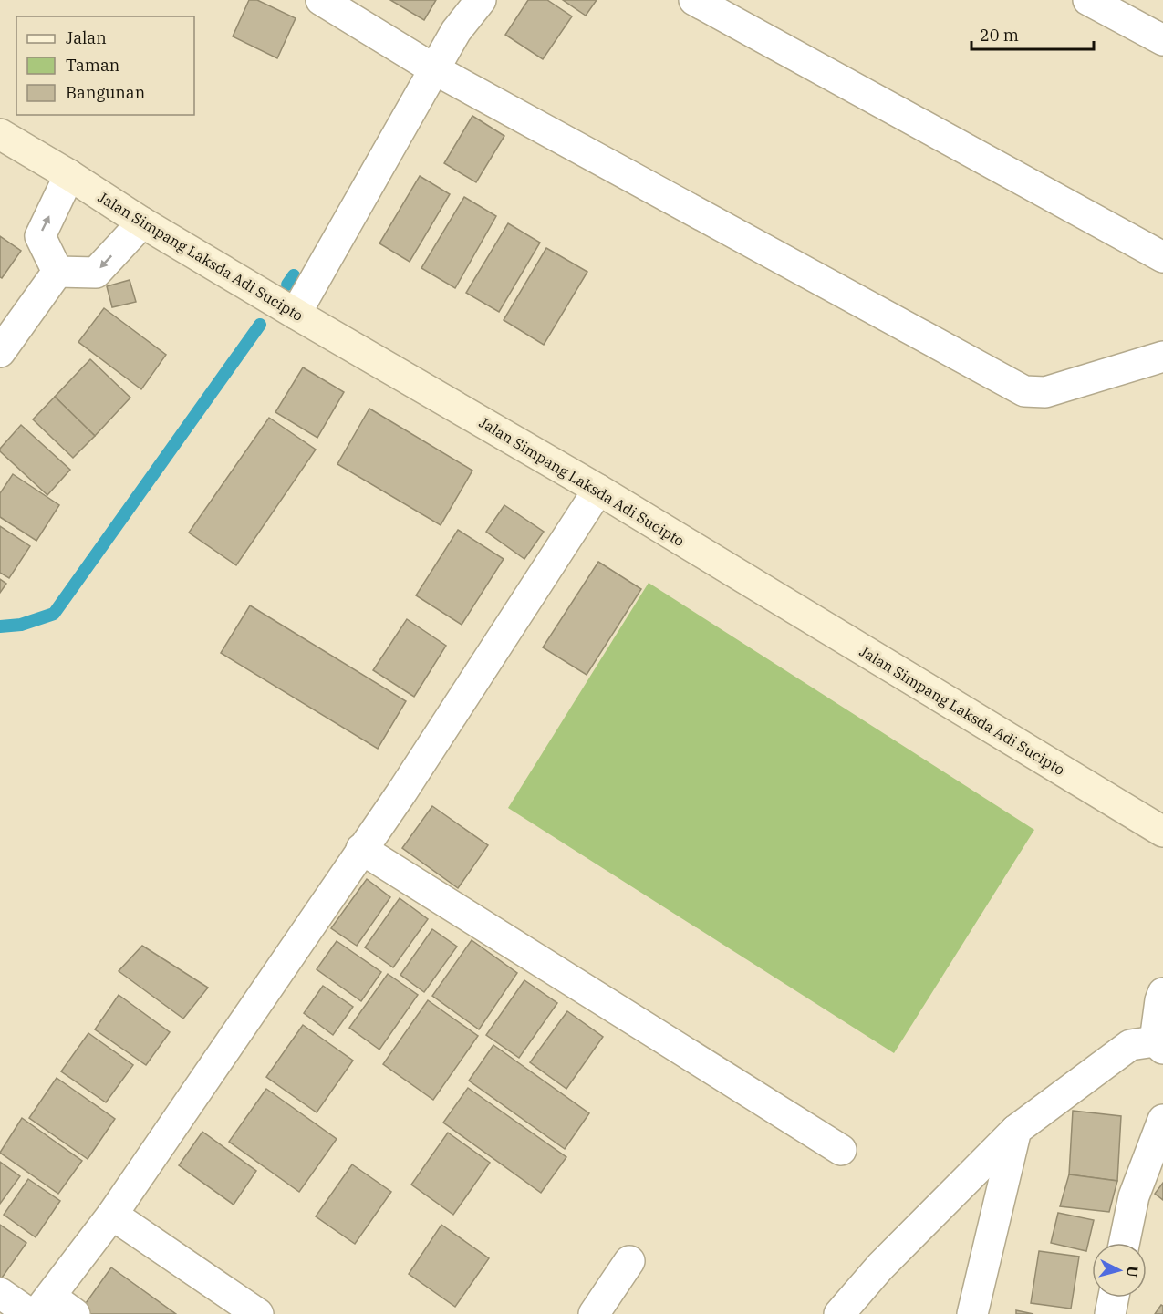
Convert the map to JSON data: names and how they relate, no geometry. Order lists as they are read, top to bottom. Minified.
{"streets":{"street":["Jalan Simpang Laksda Adi Sucipto"]},"legend":["Jalan","Taman","Bangunan"],"scale_bar":"20 m","north":"right"}
